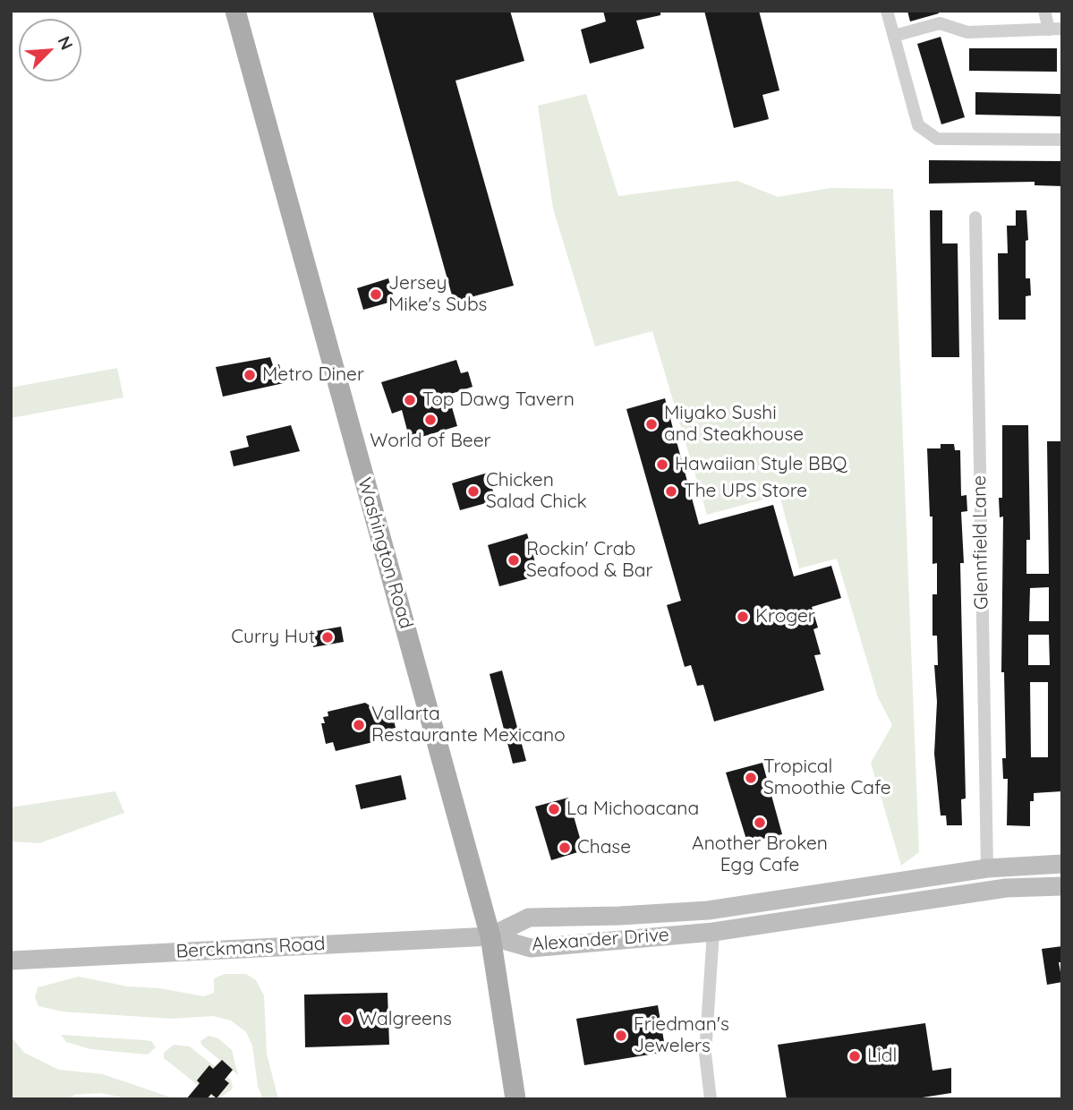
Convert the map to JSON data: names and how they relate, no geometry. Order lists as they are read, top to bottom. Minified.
{"streets":{"main road":["Washington Road","Alexander Drive","Berckmans Road"],"street":["Glennfield Lane"]},"crossings":[["Glennfield Lane","Alexander Drive"],["Washington Road","Alexander Drive"],["Washington Road","Berckmans Road"],["Alexander Drive","Berckmans Road"]],"places":["Jersey Mike's Subs","Metro Diner","Top Dawg Tavern","World of Beer","Miyako Sushi and Steakhouse","Hawaiian Style BBQ","Chicken Salad Chick","The UPS Store","Rockin' Crab Seafood & Bar","Kroger","Curry Hut","Vallarta Restaurante Mexicano","Tropical Smoothie Cafe","La Michoacana","Another Broken Egg Cafe","Chase","Walgreens","Friedman's Jewelers","Lidl"],"north":"top right"}
